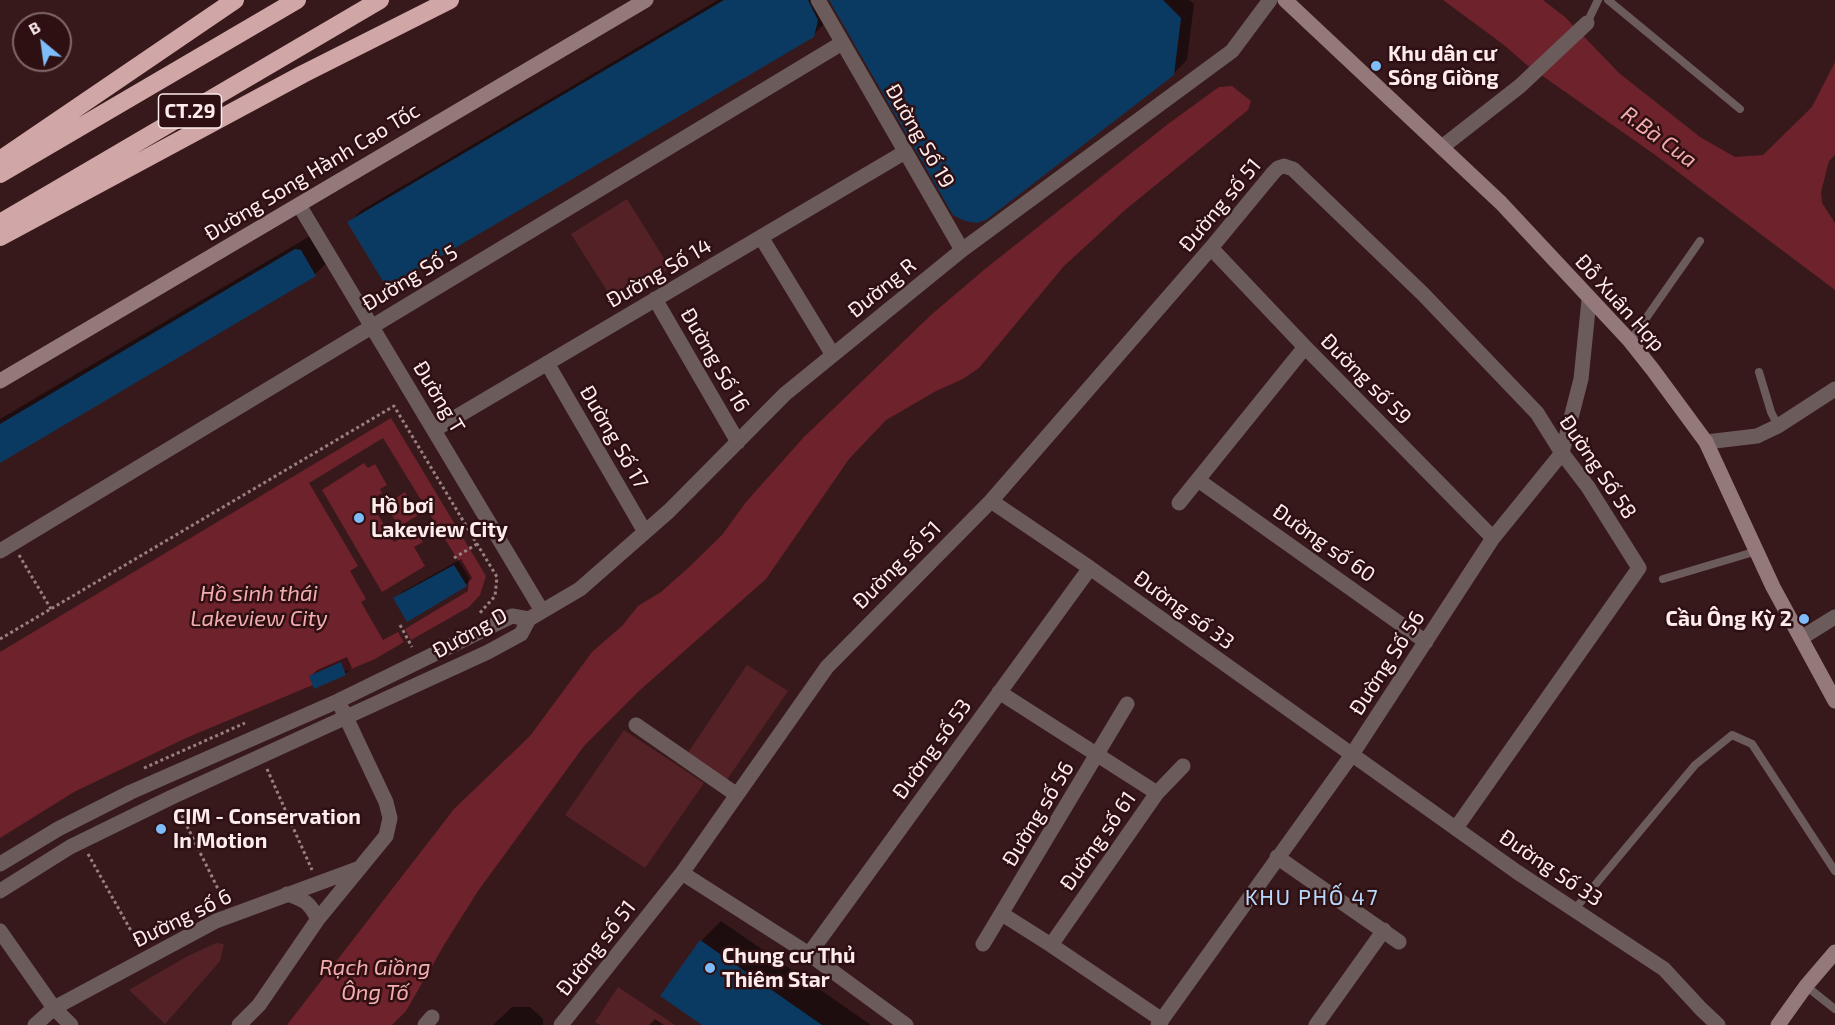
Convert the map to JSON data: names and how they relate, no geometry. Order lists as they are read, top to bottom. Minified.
{"streets":{"highway":["CT.29"],"main road":["Đường Song Hành Cao Tốc","Đỗ Xuân Hợp"],"street":["Đường Số 19","Đường số 51","Đường Số 14","Đường Số 5","Đường R","Đường Số 16","Đường số 59","Đường T","Đường Số 17","Đường Số 58","Đường số 60","Đường số 33","Đường D","Đường Số 56","Đường số 53","Đường số 56","Đường số 61","Đường Số 33","Đường số 6"]},"crossings":[["Đường Số 19","Đường Số 14"],["Đường Số 19","Đường Số 5"],["Đường Số 19","Đường R"],["Đường Song Hành Cao Tốc","Đường T"],["Đường số 51","Đường số 59"],["Đường số 51","Đường Số 58"],["Đường số 51","Đường số 33"],["Đường Số 14","Đường Số 16"],["Đường Số 14","Đường T"],["Đường Số 14","Đường Số 17"],["Đường Số 5","Đường T"],["Đường R","Đường Số 16"],["Đường R","Đường T"],["Đường R","Đường Số 17"],["Đường R","Đường D"],["Đỗ Xuân Hợp","Đường Số 56"],["Đường số 59","Đường Số 56"],["Đường T","Đường D"],["Đường Số 58","Đường Số 56"],["Đường Số 58","Đường Số 33"],["Đường số 60","Đường Số 56"],["Đường số 33","Đường Số 56"],["Đường số 33","Đường số 53"],["Đường số 33","Đường Số 33"],["Đường Số 56","Đường Số 33"]],"districts":["KHU PHỐ 47"],"water":["R.Bà Cua","Hồ sinh thái Lakeview City","Rạch Giồng Ông Tố"],"places":["Khu dân cư Sông Giồng","Hồ bơi Lakeview City","Cầu Ông Kỳ 2","CIM - Conservation In Motion","Chung cư Thủ Thiêm Star"],"north":"top left"}
